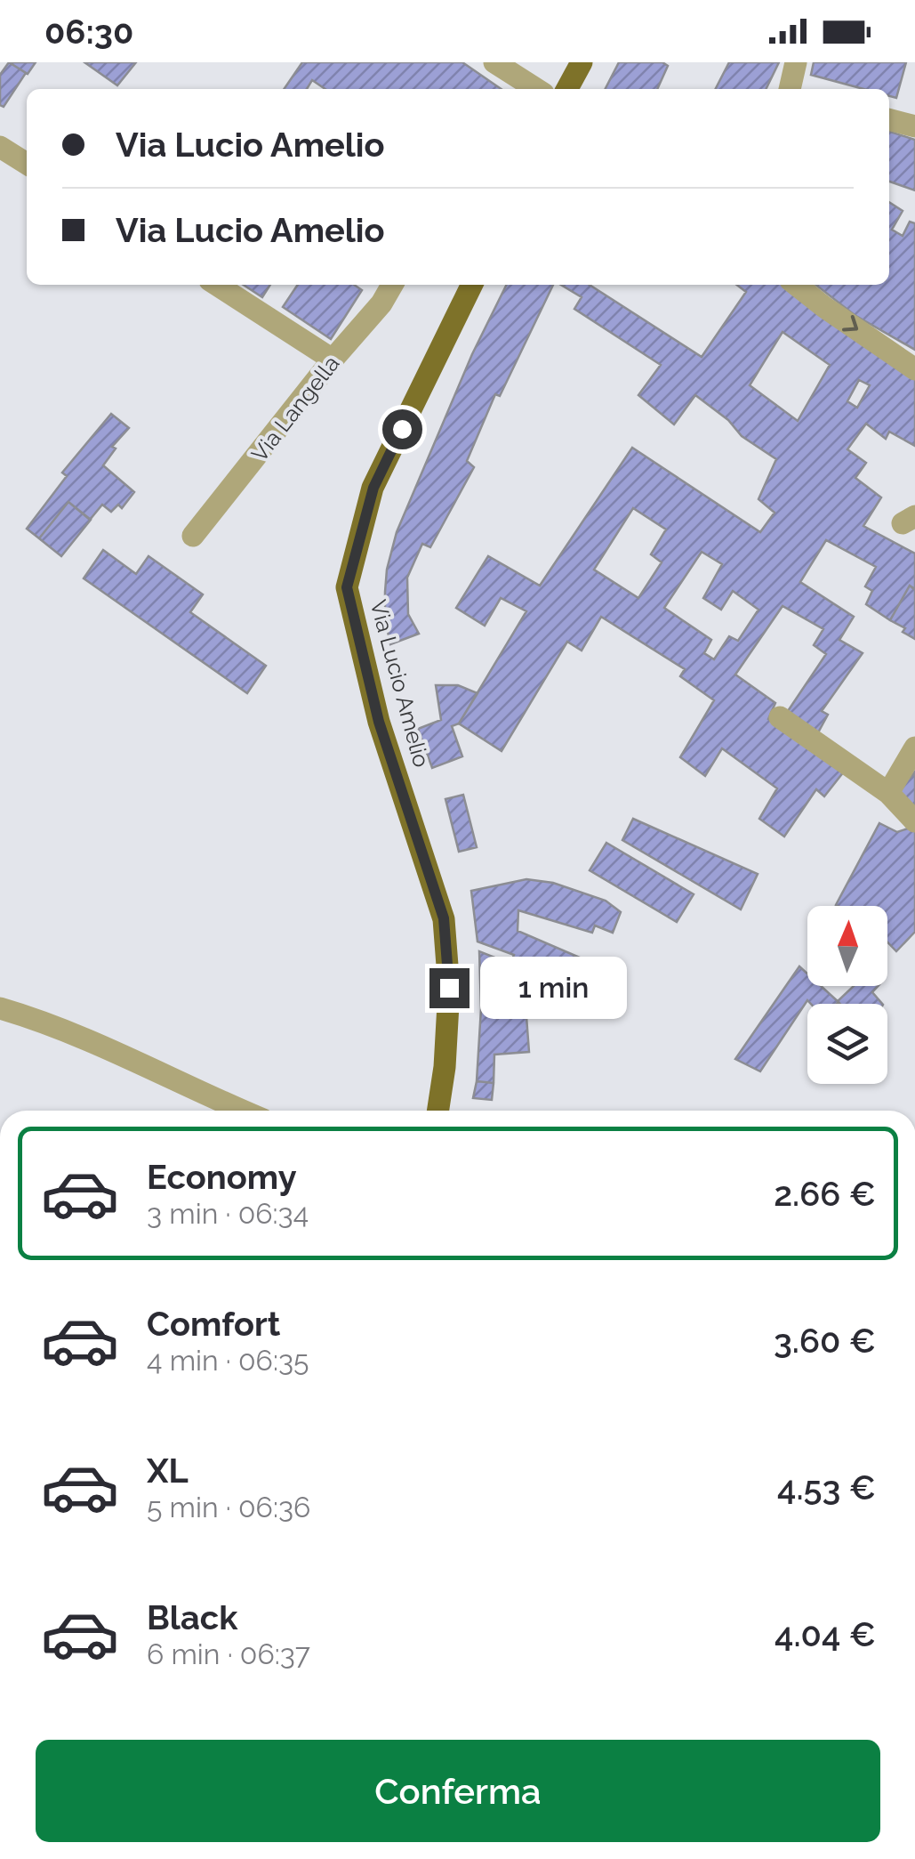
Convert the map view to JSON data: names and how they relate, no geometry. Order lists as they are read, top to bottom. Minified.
{"streets":{"main road":["Via Lucio Amelio"],"street":["Via Langella"]},"north":"top","page":{"status":"06:30","banner":["Via Lucio Amelio","Via Lucio Amelio"],"bubble":"1 min","list":[{"name":"Economy","note":"3 min · 06:34","value":"2.66 €"},{"name":"Comfort","note":"4 min · 06:35","value":"3.60 €"},{"name":"XL","note":"5 min · 06:36","value":"4.53 €"},{"name":"Black","note":"6 min · 06:37","value":"4.04 €"}],"buttons":"Conferma"}}
